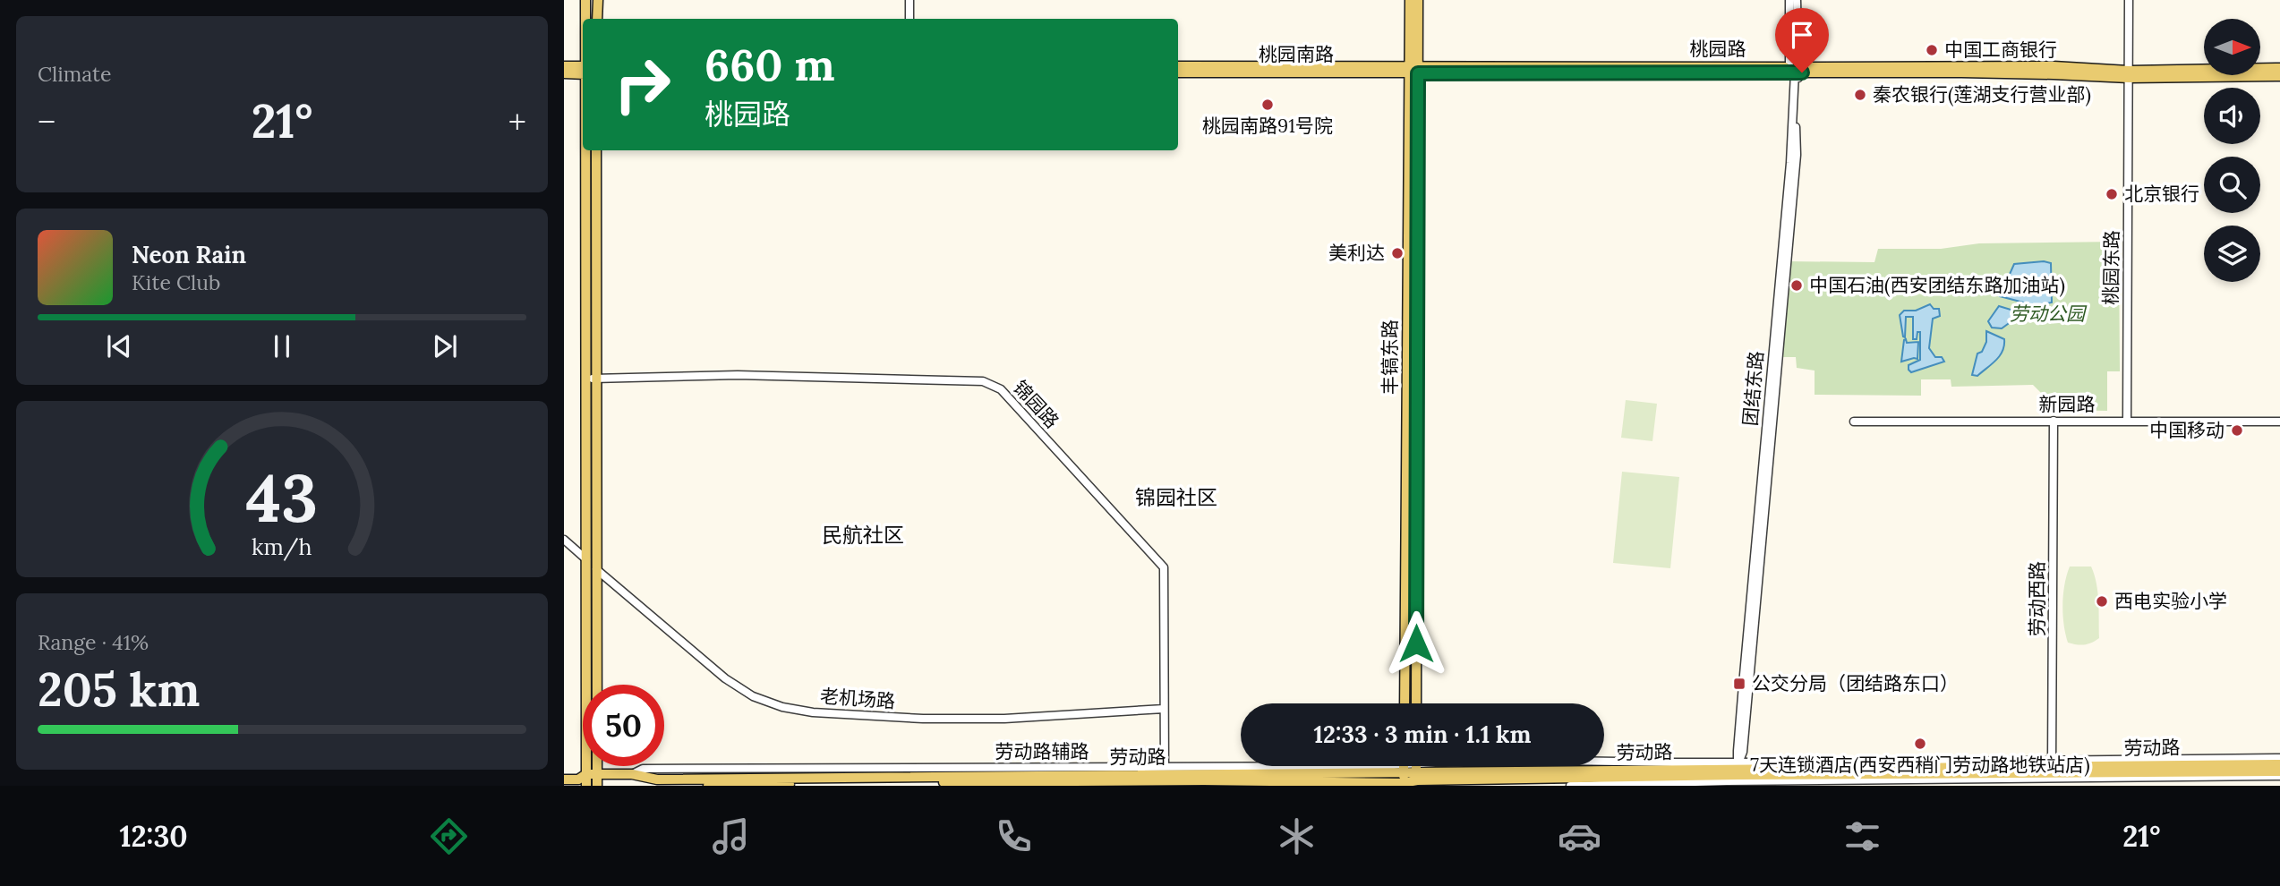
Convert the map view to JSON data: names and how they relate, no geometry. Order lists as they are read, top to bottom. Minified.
{"streets":{"main road":["桃园路","桃园南路","丰镐东路","劳动路"],"street":["桃园东路","团结东路","锦园路","新园路","劳动西路","老机场路","劳动路辅路"]},"crossings":[["桃园路","桃园南路"],["桃园路","桃园东路"],["桃园路","丰镐东路"],["桃园路","团结东路"],["桃园南路","丰镐东路"],["桃园东路","新园路"],["团结东路","劳动路"],["锦园路","老机场路"],["锦园路","劳动路"],["锦园路","劳动路辅路"],["新园路","劳动西路"],["劳动西路","劳动路"],["劳动路","劳动路辅路"]],"districts":["锦园社区","民航社区"],"parks":["劳动公园"],"places":{"other":["中国工商银行","秦农银行(莲湖支行营业部)","桃园南路91号院","北京银行","美利达","中国石油(西安团结东路加油站)","中国移动","西电实验小学","7天连锁酒店(西安西稍门劳动路地铁站店)"],"transit":["公交分局（团结路东口）"]},"north":"right","page":{"tile":["Climate",["Range · 41%","205 km"]],"turn":["660 m","桃园路"],"heat":["−","21°","+"],"song":["Neon Rain","Kite Club"],"limit":"50","trip":"12:33 · 3 min · 1.1 km","tabs":["12:30","21°"],"gauge":["43","km/h"]}}
